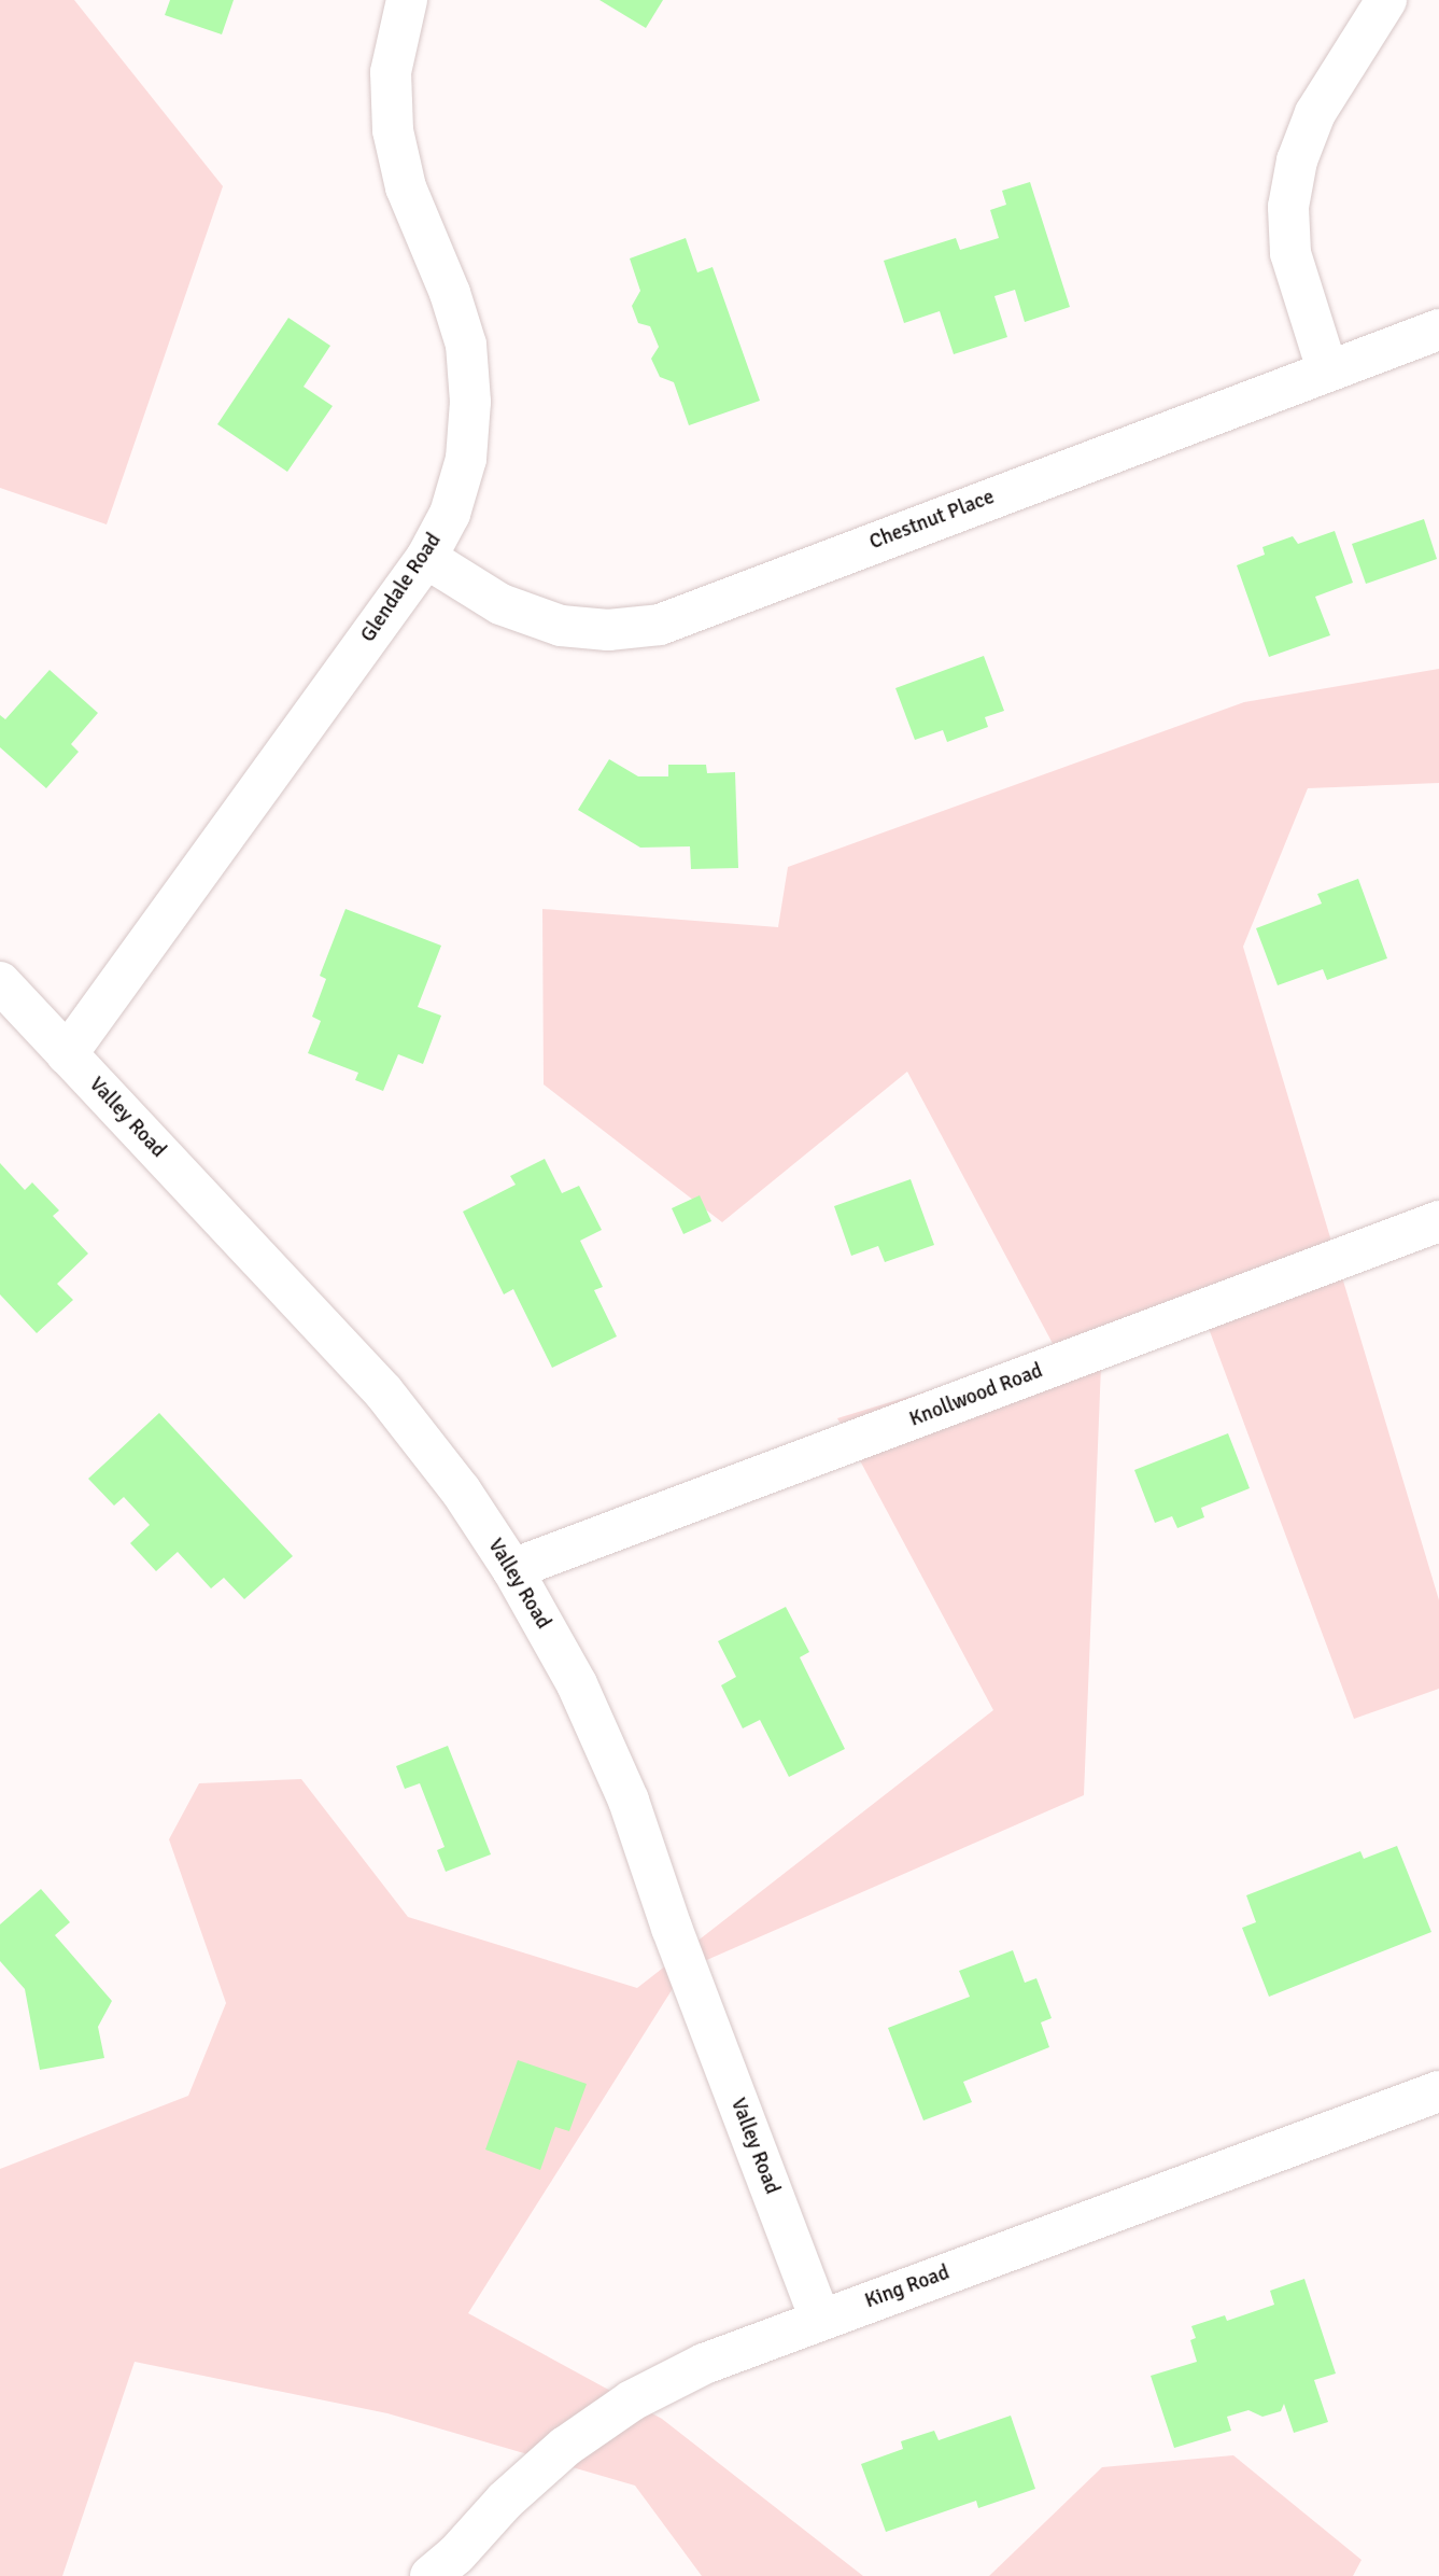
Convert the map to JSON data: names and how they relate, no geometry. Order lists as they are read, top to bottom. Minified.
{"streets":{"street":["Chestnut Place","Glendale Road","Valley Road","Knollwood Road","King Road"]},"crossings":[["Chestnut Place","Glendale Road"],["Glendale Road","Valley Road"],["Valley Road","Knollwood Road"],["Valley Road","King Road"]]}
